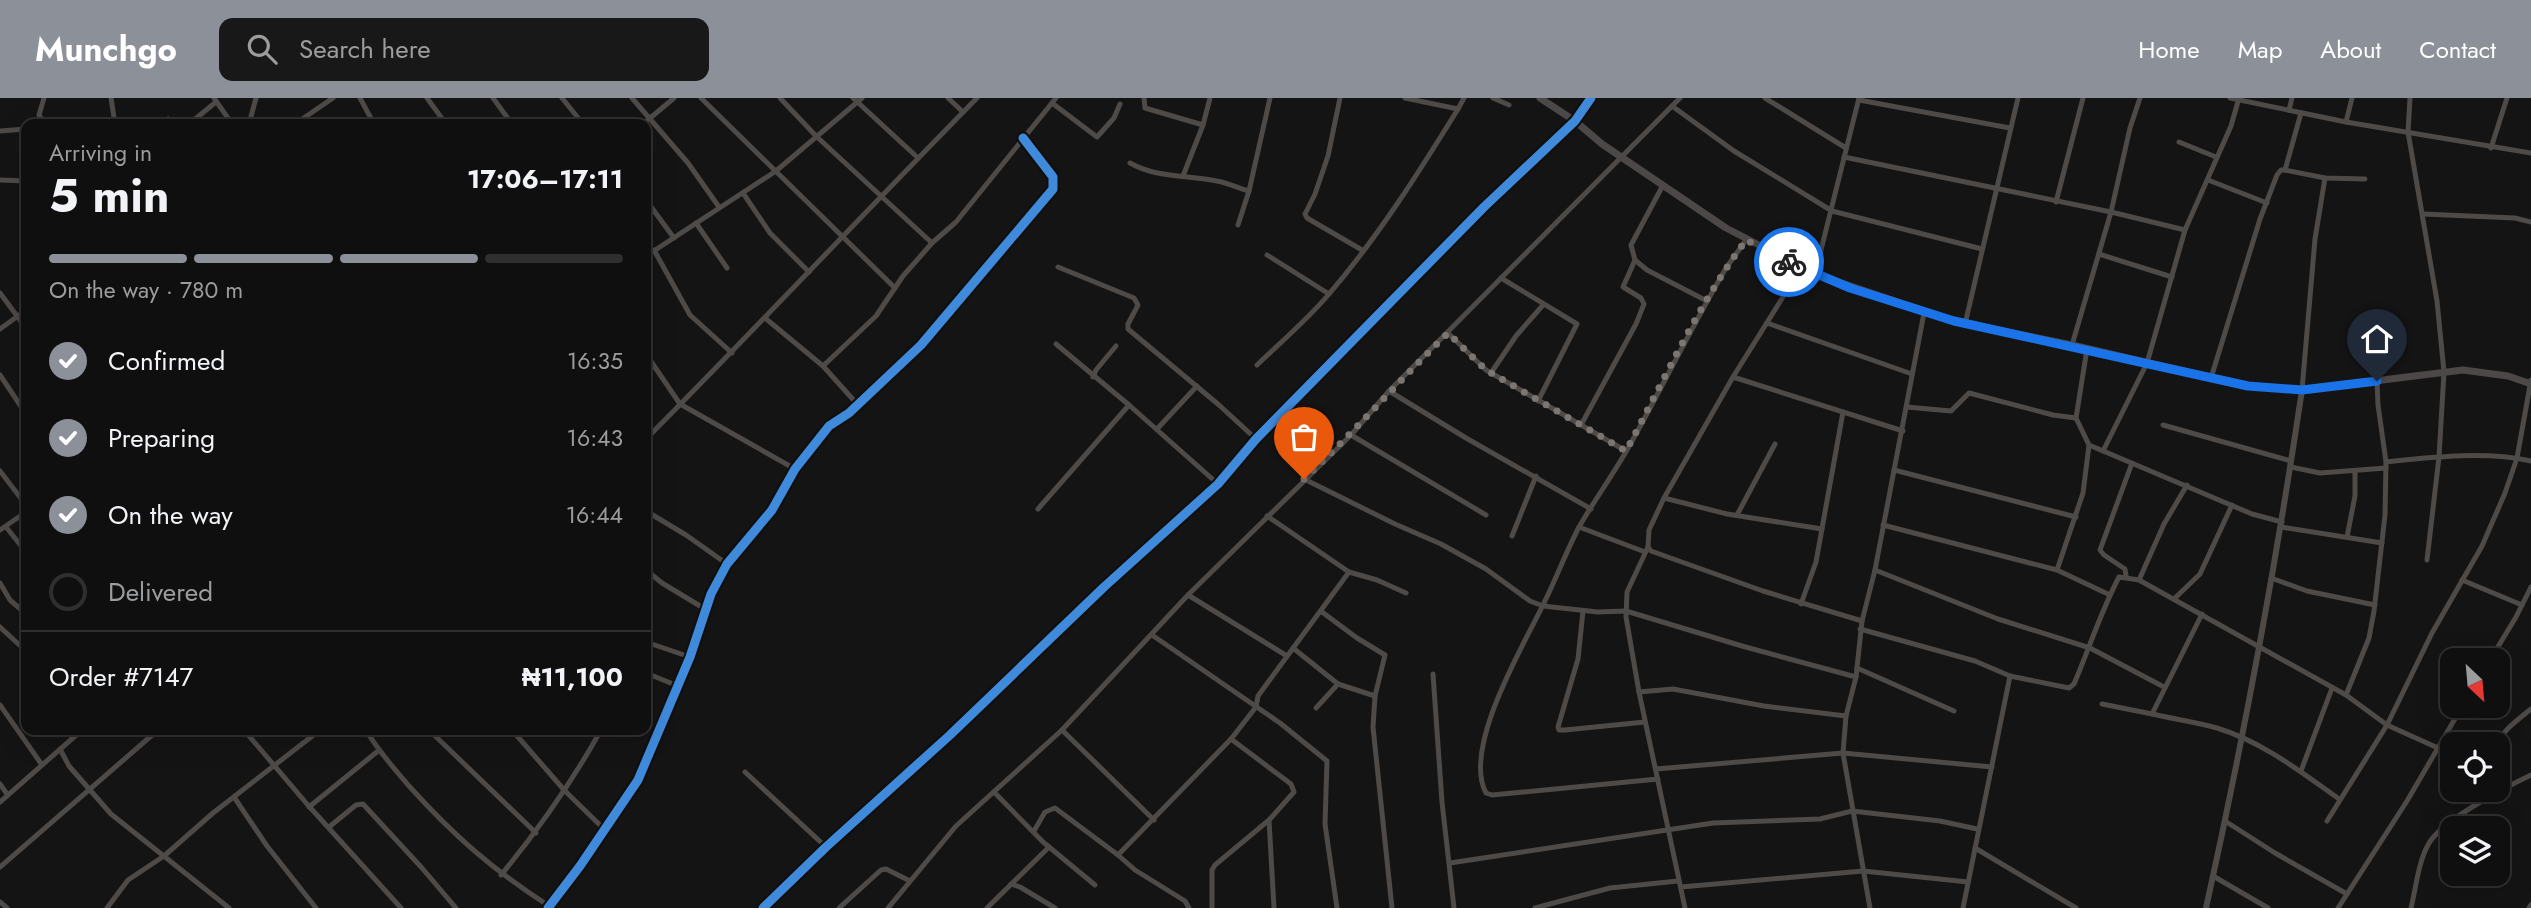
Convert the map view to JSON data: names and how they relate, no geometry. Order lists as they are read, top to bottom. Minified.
{"north":"bottom right","page":{"header":"Munchgo","search":"Search here","nav":["Home","Map","About","Contact"],"heading":["5 min","Arriving in","17:06–17:11"],"panel":["Order #7147","₦11,100"],"bar":"On the way · 780 m","list":[["Confirmed","16:35"],["Preparing","16:43"],["On the way","16:44"],"Delivered"]}}
